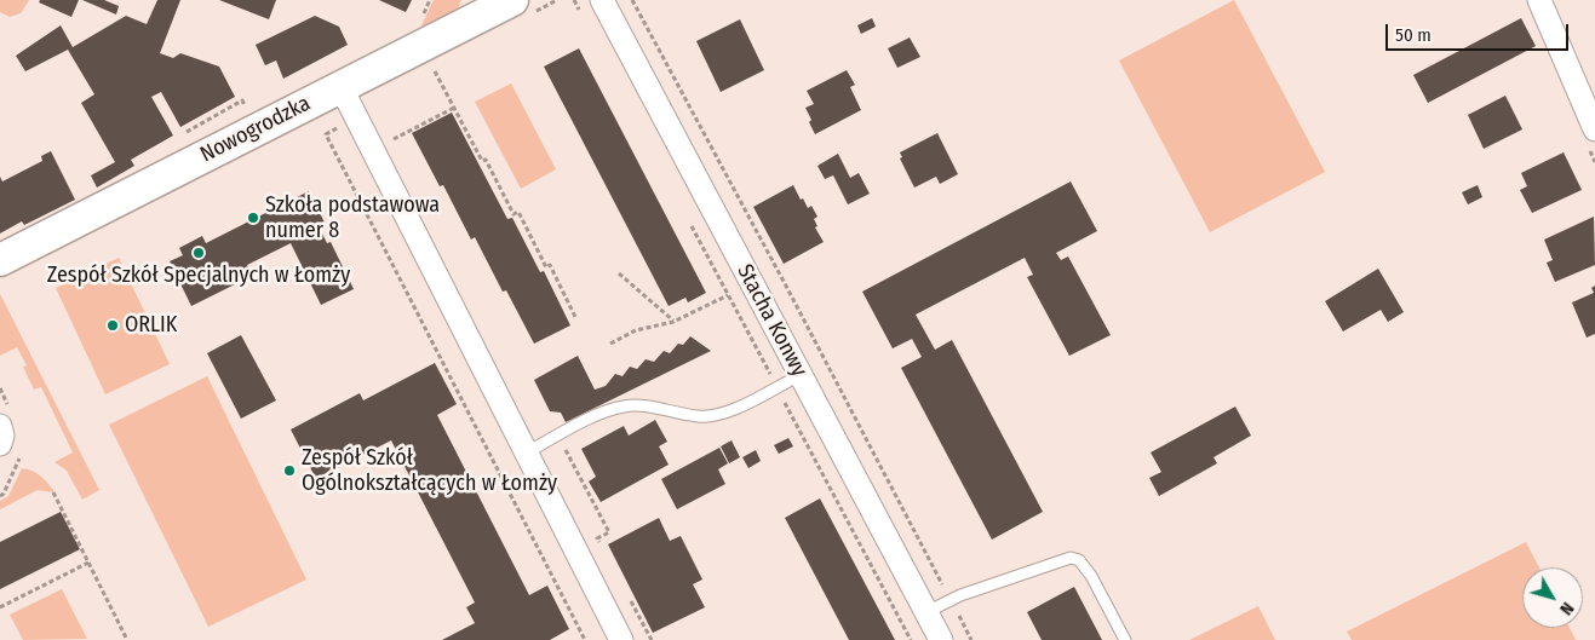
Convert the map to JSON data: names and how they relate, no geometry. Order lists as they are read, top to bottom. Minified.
{"streets":{"street":["Nowogrodzka","Stacha Konwy"]},"places":["Szkoła podstawowa numer 8","Zespół Szkół Specjalnych w Łomży","ORLIK","Zespół Szkół Ogólnokształcących w Łomży"],"scale_bar":"50 m","north":"bottom right"}
